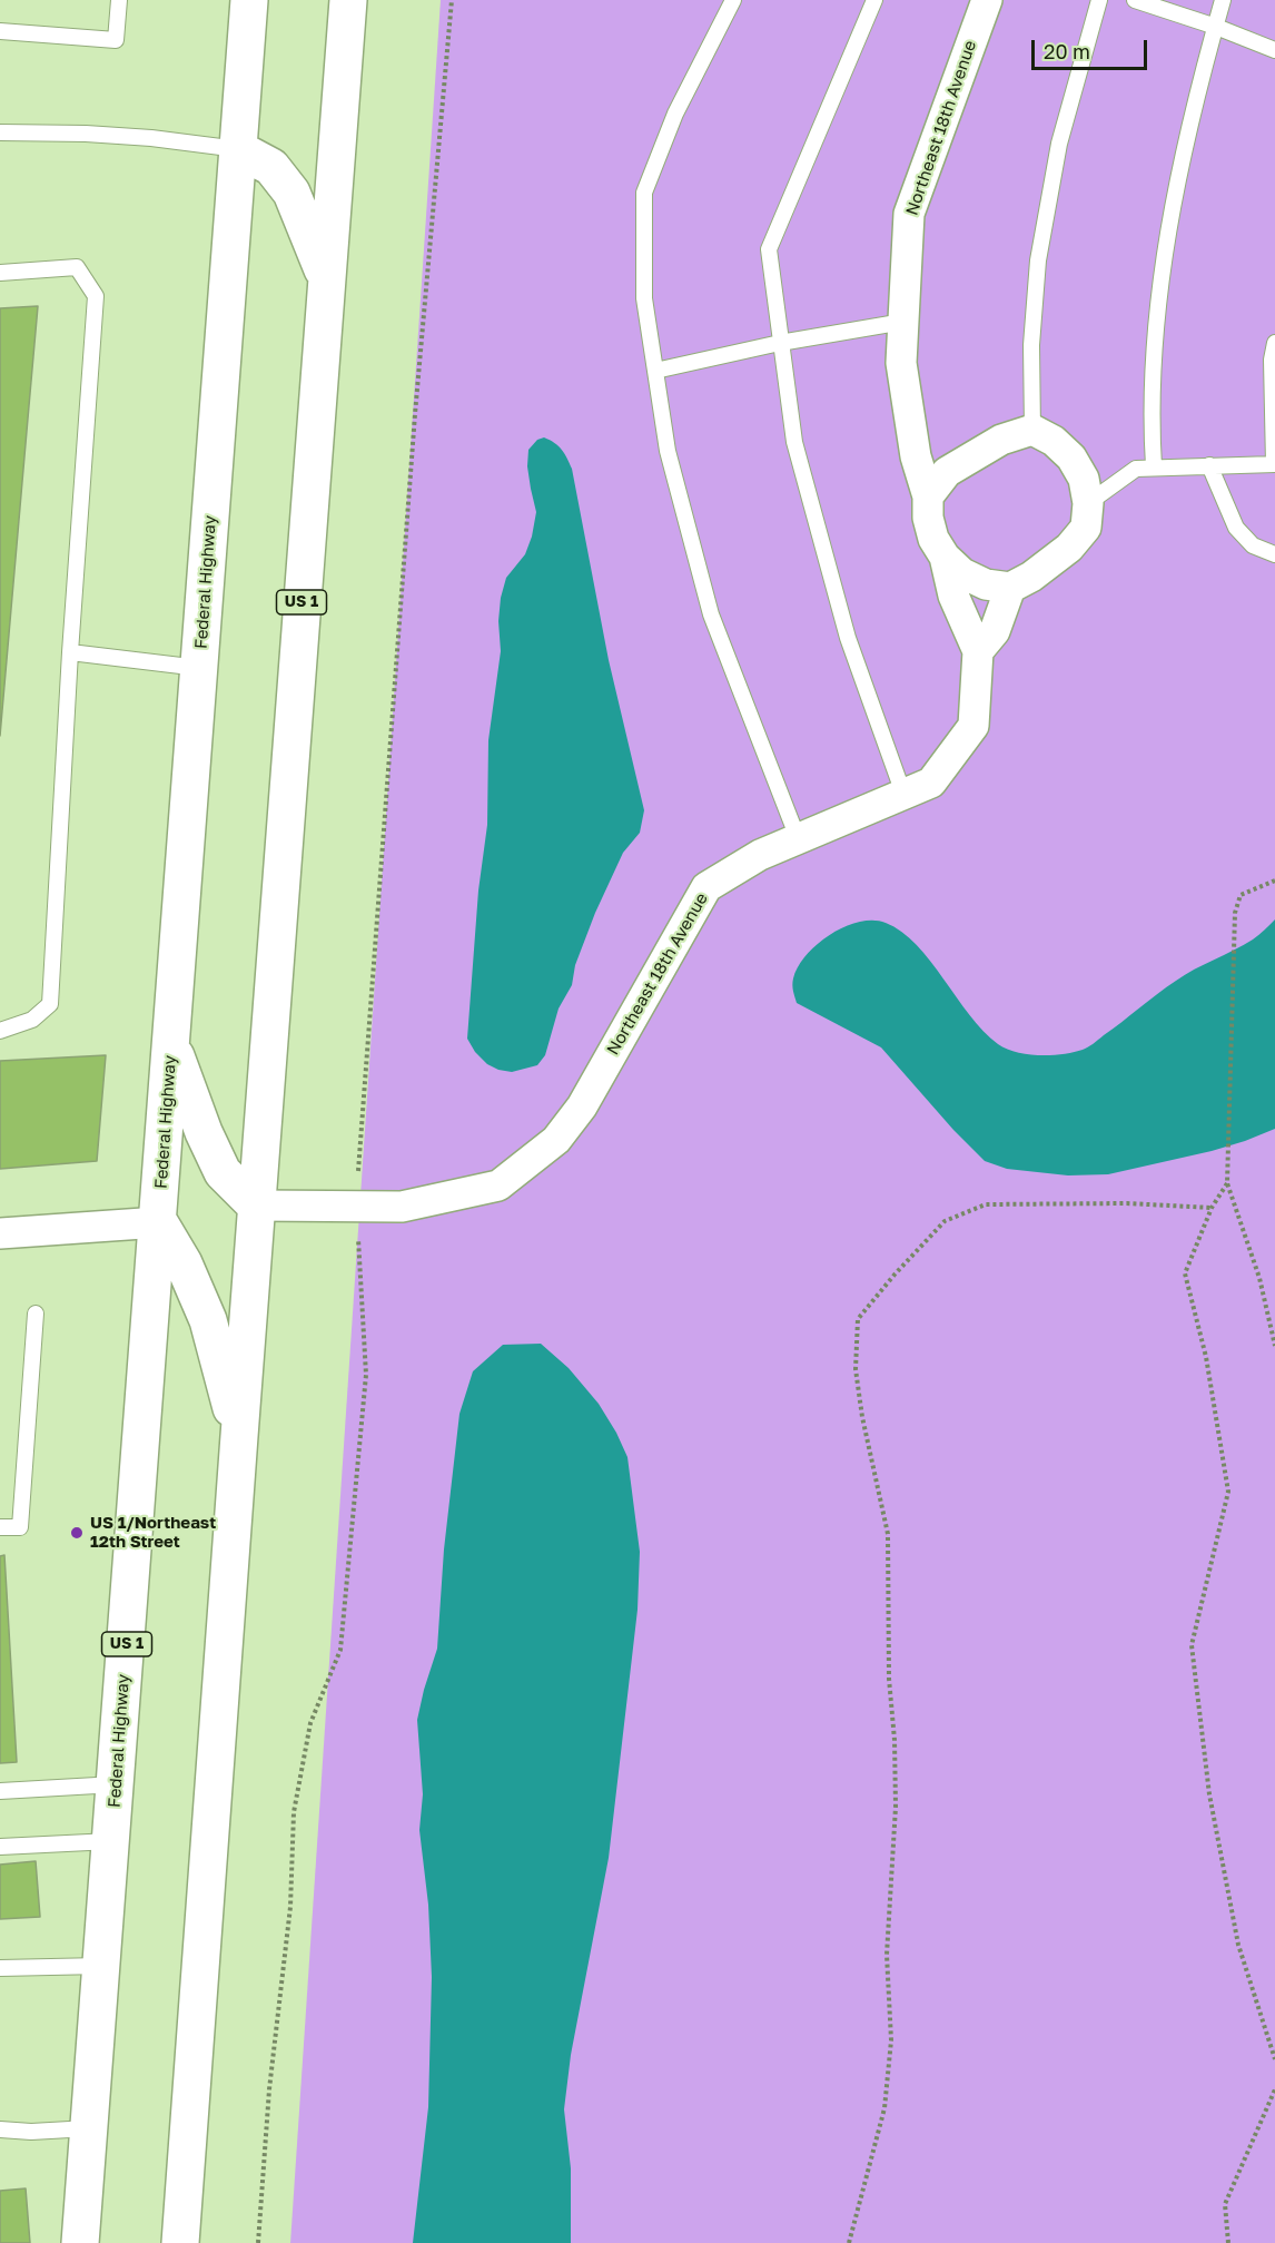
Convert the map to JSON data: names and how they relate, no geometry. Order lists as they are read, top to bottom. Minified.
{"streets":{"main road":["Federal Highway","US 1"],"street":["Northeast 18th Avenue"]},"crossings":[["Northeast 18th Avenue","US 1"]],"places":["US 1/Northeast 12th Street"],"scale_bar":"20 m"}
